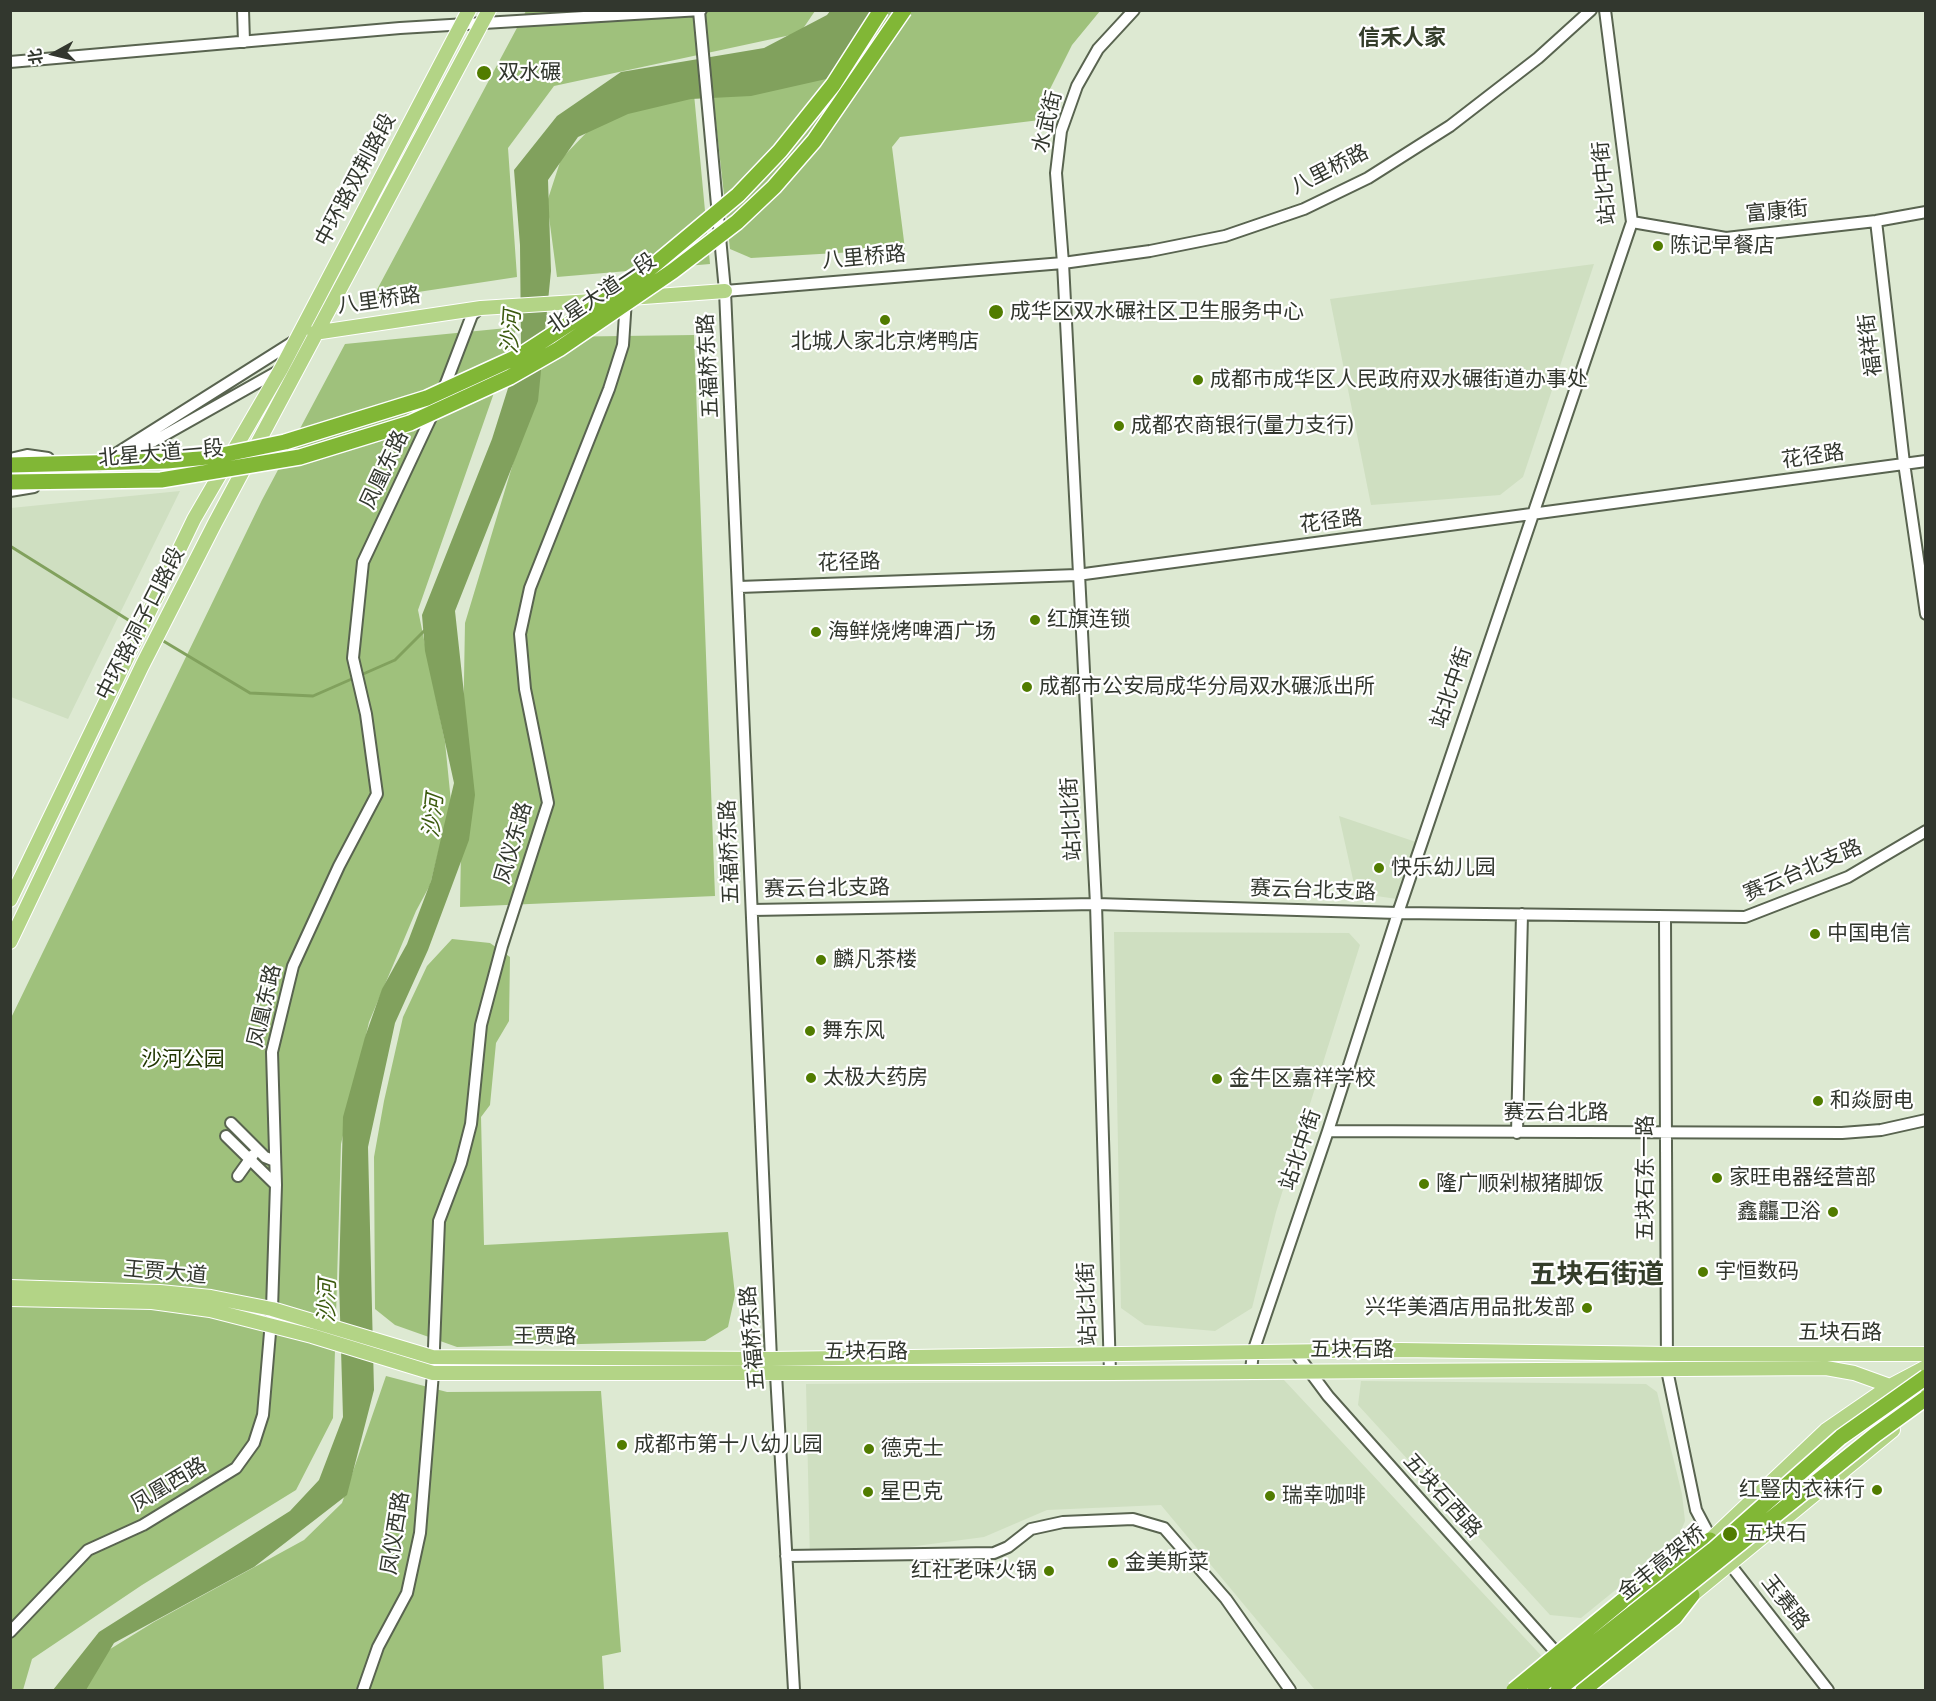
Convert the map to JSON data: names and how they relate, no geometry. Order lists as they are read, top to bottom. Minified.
{"streets":{"highway":["北星大道一段","金丰高架桥"],"main road":["八里桥路","中环路双荆路段","中环路洞子口路段","王贾大道","五块石路","王贾路"],"street":["水武街","站北中街","富康街","福祥街","五福桥东路","花径路","凤凰东路","站北北街","凤仪东路","赛云台北支路","赛云台北路","五块石东一路","凤凰西路","五块石西路","凤仪西路","玉赛路"]},"crossings":[["水武街","八里桥路"],["水武街","站北北街"],["八里桥路","中环路双荆路段"],["八里桥路","五福桥东路"],["八里桥路","凤凰东路"],["八里桥路","中环路洞子口路段"],["八里桥路","站北北街"],["八里桥路","凤仪东路"],["中环路双荆路段","中环路洞子口路段"],["站北中街","富康街"],["站北中街","花径路"],["站北中街","赛云台北支路"],["站北中街","赛云台北路"],["站北中街","五块石路"],["富康街","福祥街"],["福祥街","花径路"],["五福桥东路","花径路"],["五福桥东路","赛云台北支路"],["五福桥东路","五块石路"],["五福桥东路","王贾路"],["花径路","站北北街"],["凤凰东路","王贾大道"],["凤凰东路","凤凰西路"],["站北北街","赛云台北支路"],["站北北街","五块石路"],["凤仪东路","王贾路"],["凤仪东路","凤仪西路"],["赛云台北支路","五块石东一路"],["赛云台北路","五块石东一路"],["五块石东一路","五块石路"],["五块石东一路","玉赛路"],["王贾大道","王贾路"],["王贾大道","凤凰西路"],["五块石路","王贾路"],["五块石路","五块石西路"],["王贾路","凤仪西路"]],"districts":["信禾人家","五块石街道"],"water":["沙河"],"parks":["沙河公园"],"places":["双水碾","陈记早餐店","成华区双水碾社区卫生服务中心","北城人家北京烤鸭店","成都市成华区人民政府双水碾街道办事处","成都农商银行(量力支行)","红旗连锁","海鲜烧烤啤酒广场","成都市公安局成华分局双水碾派出所","快乐幼儿园","中国电信","麟凡茶楼","舞东风","太极大药房","金牛区嘉祥学校","和焱厨电","家旺电器经营部","隆广顺剁椒猪脚饭","鑫龘卫浴","宇恒数码","兴华美酒店用品批发部","成都市第十八幼儿园","德克士","红豎内衣袜行","星巴克","瑞幸咖啡","五块石","金美斯菜","红社老味火锅"],"north":"left"}
